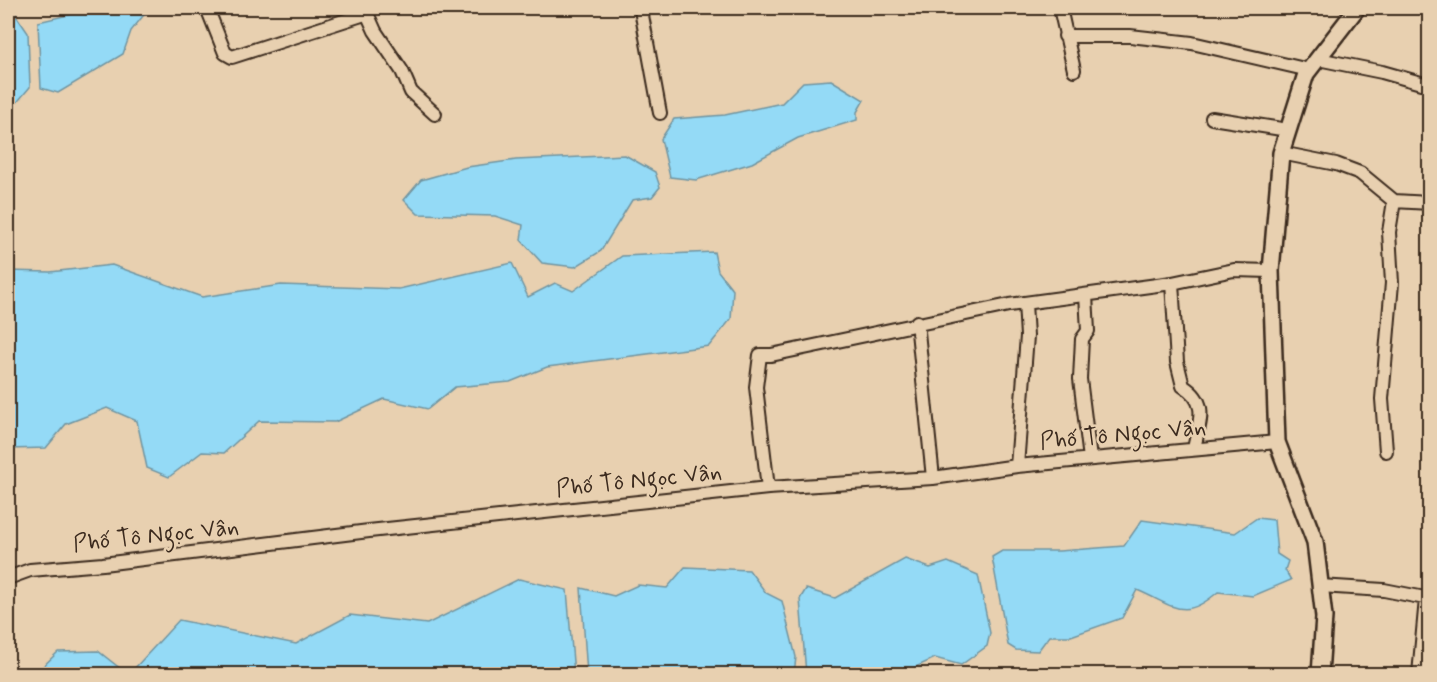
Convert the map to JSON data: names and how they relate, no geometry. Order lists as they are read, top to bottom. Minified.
{"streets":{"street":["Phố Tô Ngọc Vân"]}}
